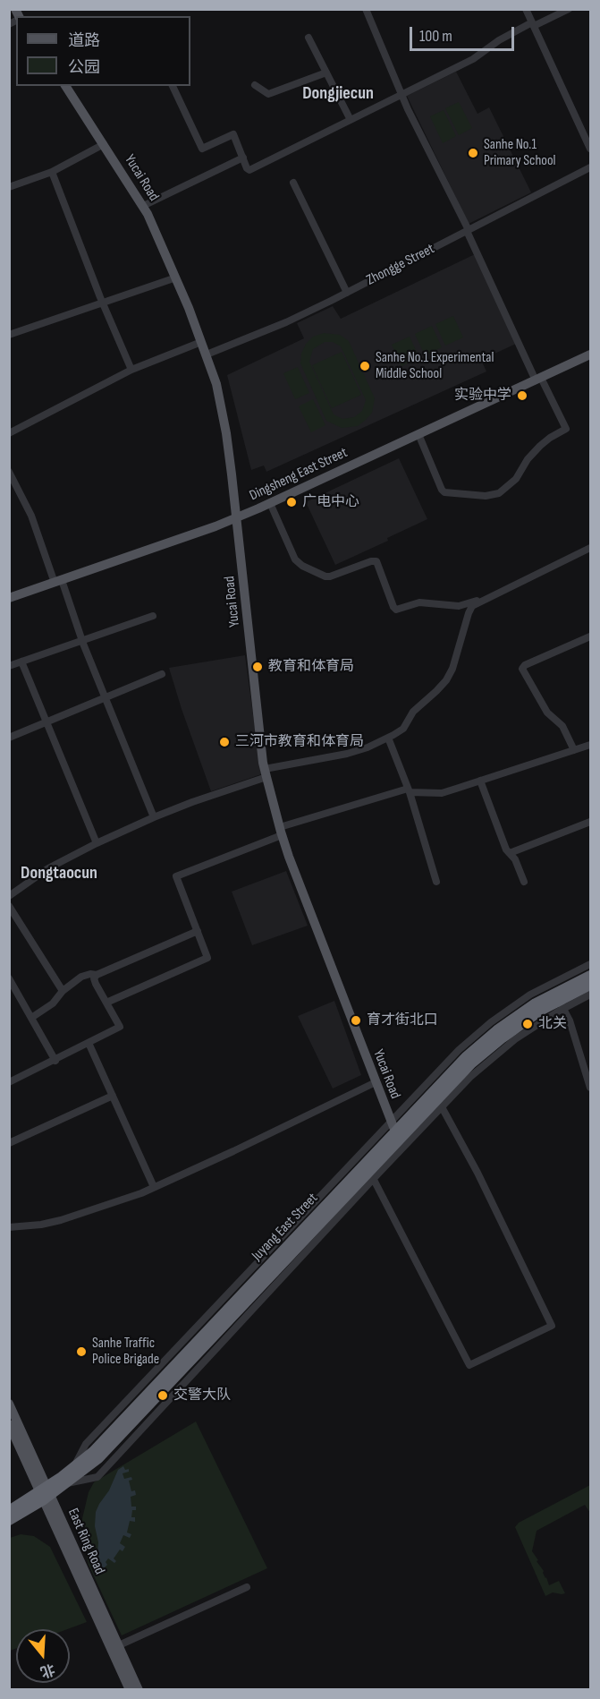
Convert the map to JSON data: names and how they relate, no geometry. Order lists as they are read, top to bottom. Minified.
{"streets":{"highway":["Juyang East Street"],"main road":["Yucai Road","Dingsheng East Street","East Ring Road"],"street":["Zhongge Street"]},"crossings":[["Yucai Road","Zhongge Street"],["Yucai Road","Dingsheng East Street"],["Yucai Road","Juyang East Street"],["Juyang East Street","East Ring Road"]],"districts":["Dongjiecun","Dongtaocun"],"places":["Sanhe No.1 Primary School","Sanhe No.1 Experimental Middle School","实验中学","广电中心","教育和体育局","三河市教育和体育局","育才街北口","北关","Sanhe Traffic Police Brigade","交警大队"],"legend":["道路","公园"],"scale_bar":"100 m","north":"bottom"}
